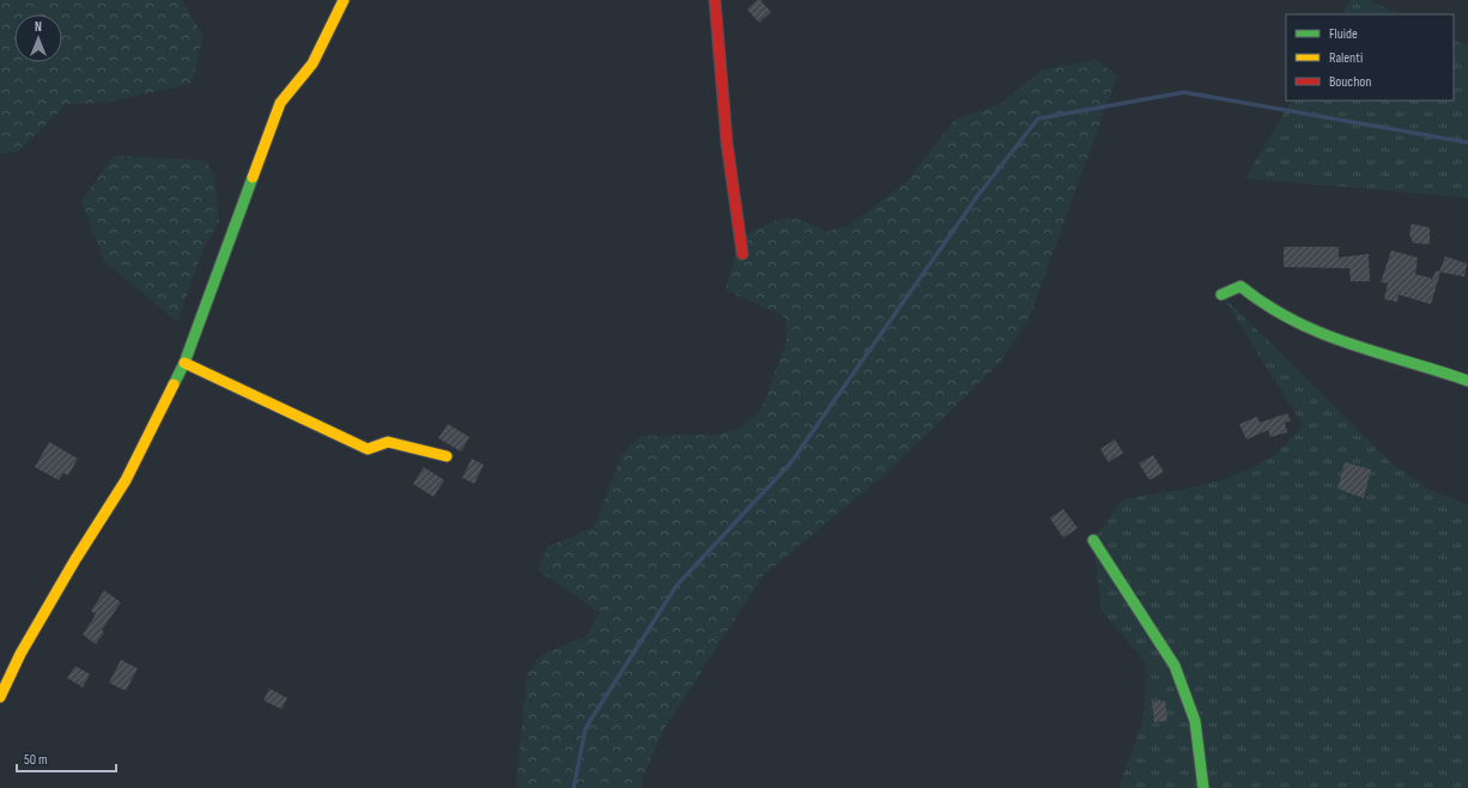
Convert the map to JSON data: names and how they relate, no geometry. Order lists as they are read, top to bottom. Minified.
{"legend":["Fluide","Ralenti","Bouchon"],"scale_bar":"50 m","north":"top"}
